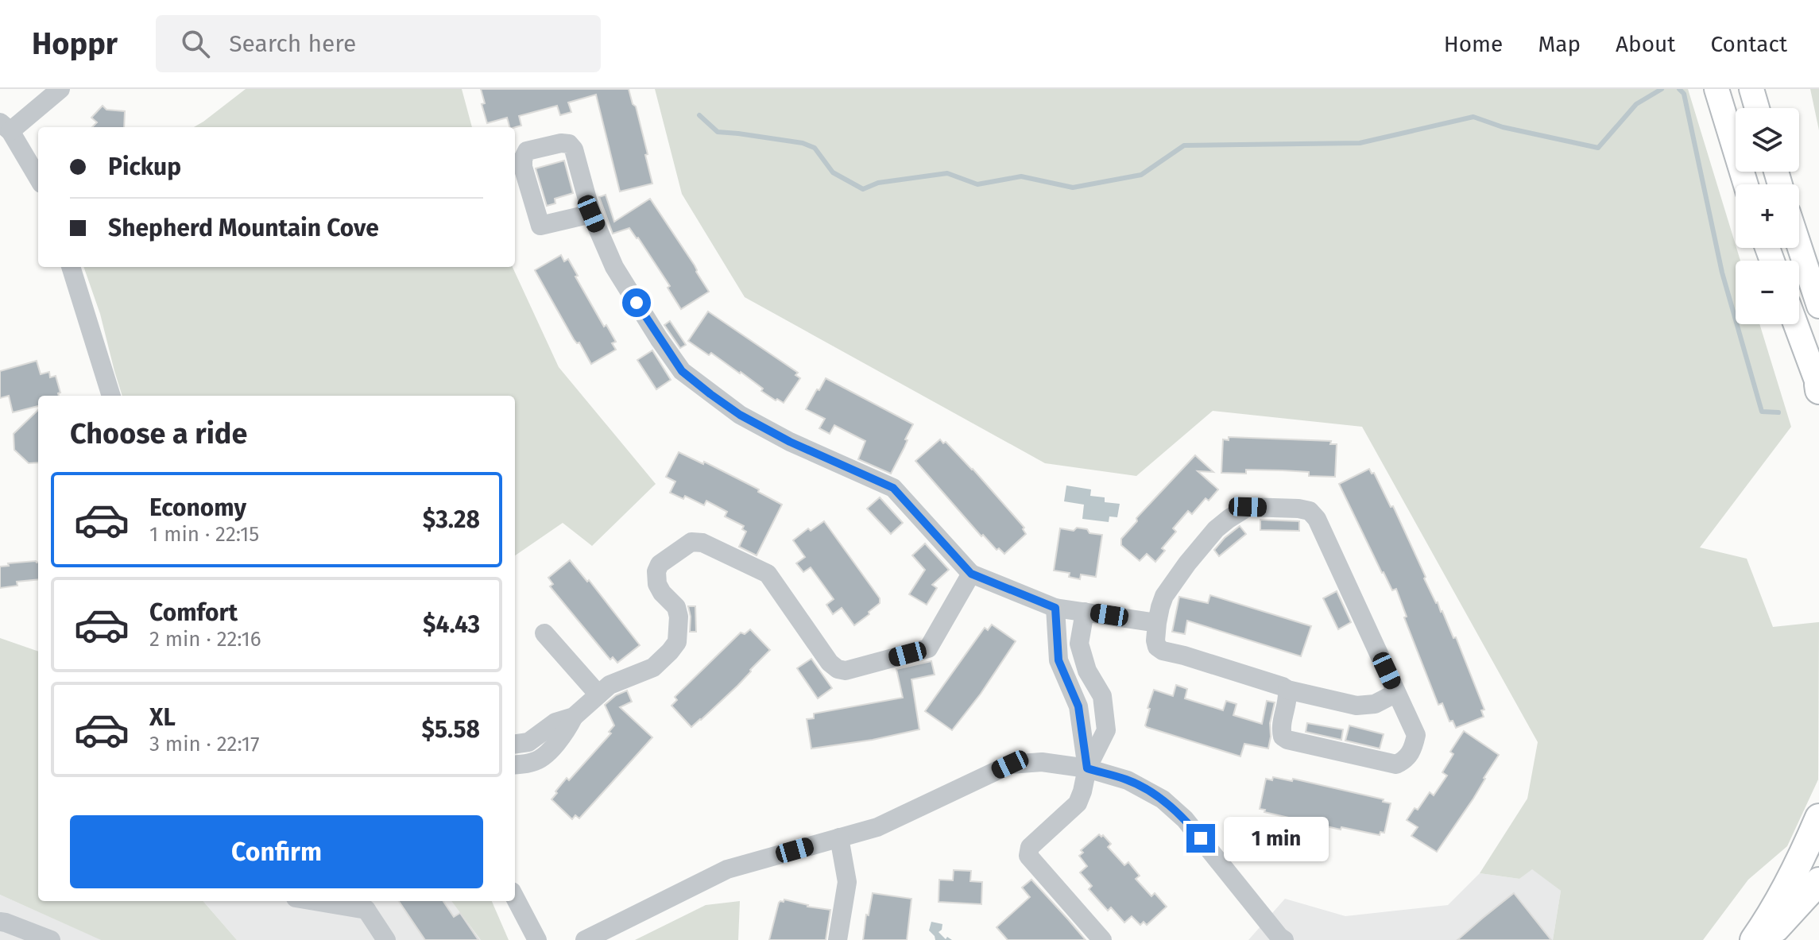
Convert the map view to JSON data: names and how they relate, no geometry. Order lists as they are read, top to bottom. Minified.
{"page":{"header":"Hoppr","search":"Search here","nav":["Home","Map","About","Contact"],"map_buttons":["+","−"],"banner":["Pickup","Shepherd Mountain Cove"],"heading":"Choose a ride","list":[{"name":"Economy","note":"1 min · 22:15","value":"$3.28"},{"name":"Comfort","note":"2 min · 22:16","value":"$4.43"},{"name":"XL","note":"3 min · 22:17","value":"$5.58"}],"buttons":"Confirm","bubble":"1 min"}}
